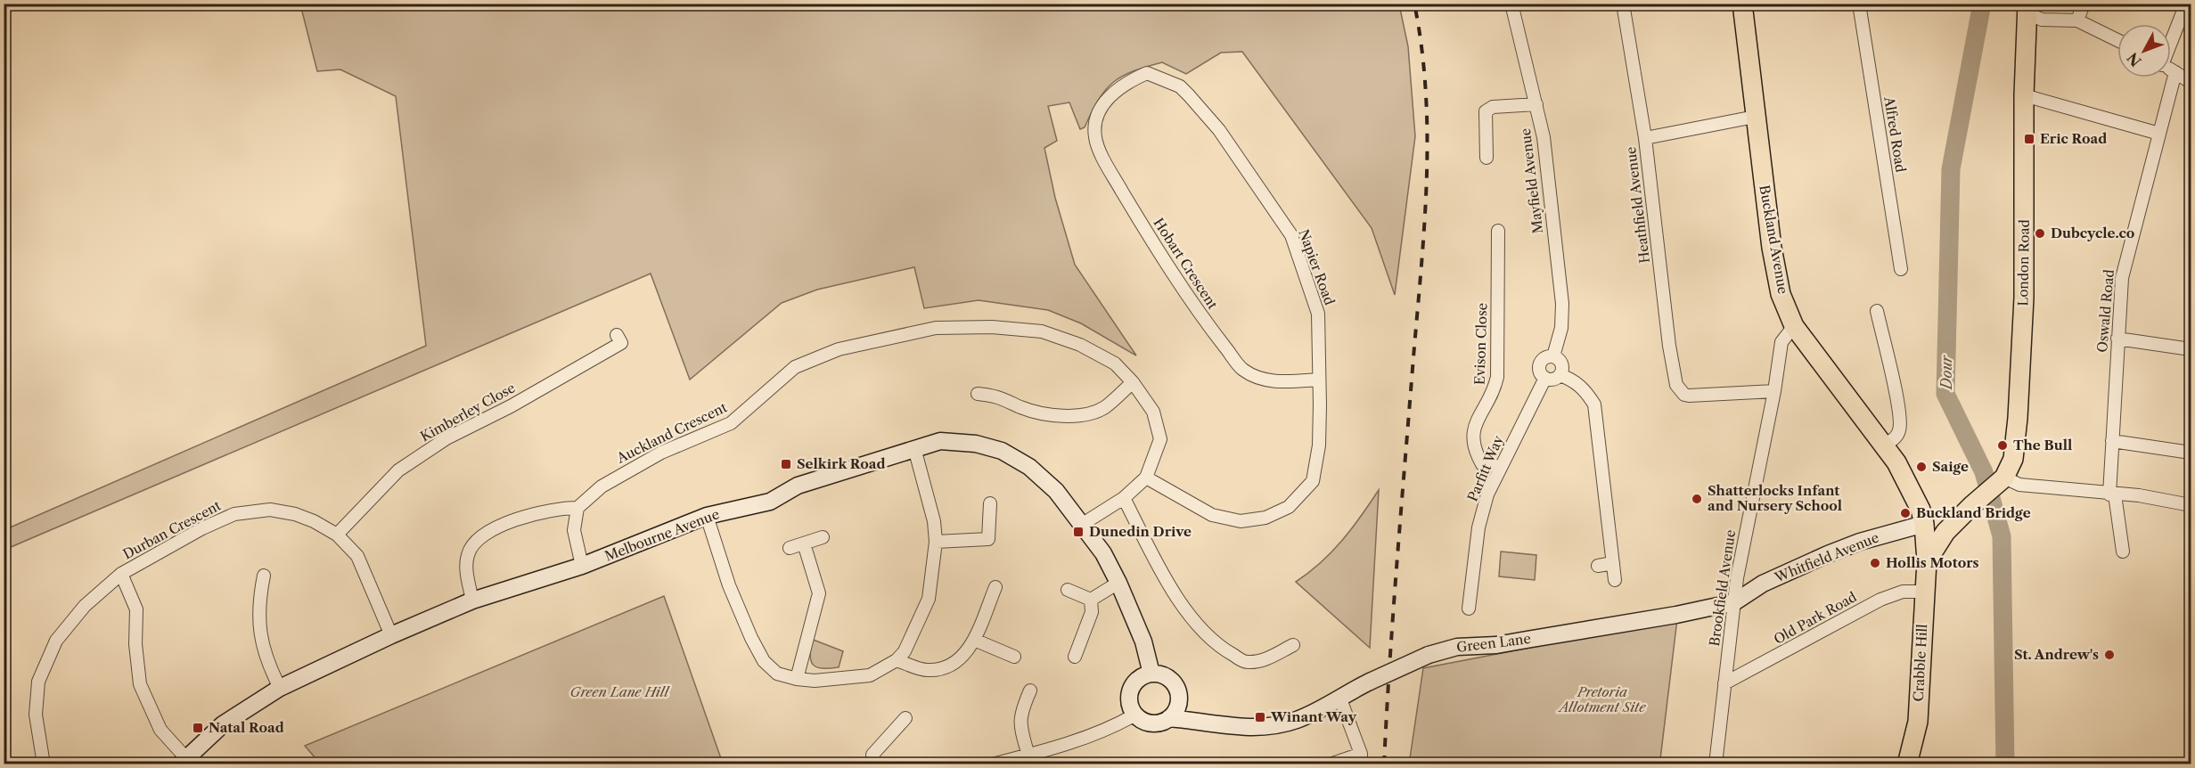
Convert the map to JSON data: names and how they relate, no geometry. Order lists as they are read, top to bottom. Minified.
{"streets":{"main road":["Buckland Avenue","London Road","Crabble Hill"],"street":["Alfred Road","Mayfield Avenue","Heathfield Avenue","Hobart Crescent","Napier Road","Oswald Road","Evison Close","Kimberley Close","Auckland Crescent","Parfitt Way","Durban Crescent","Melbourne Avenue","Whitfield Avenue","Brookfield Avenue","Old Park Road","Green Lane"]},"crossings":[["Mayfield Avenue","Parfitt Way"],["Heathfield Avenue","Brookfield Avenue"],["Buckland Avenue","London Road"],["Buckland Avenue","Whitfield Avenue"],["Buckland Avenue","Brookfield Avenue"],["Buckland Avenue","Crabble Hill"],["London Road","Whitfield Avenue"],["London Road","Crabble Hill"],["Hobart Crescent","Napier Road"],["Evison Close","Parfitt Way"],["Kimberley Close","Durban Crescent"],["Durban Crescent","Melbourne Avenue"],["Melbourne Avenue","Green Lane"],["Whitfield Avenue","Brookfield Avenue"],["Whitfield Avenue","Green Lane"],["Brookfield Avenue","Old Park Road"],["Brookfield Avenue","Green Lane"],["Old Park Road","Crabble Hill"]],"water":["Dour"],"parks":["Green Lane Hill","Pretoria Allotment Site"],"places":{"transit":["Eric Road","Selkirk Road","Dunedin Drive","Winant Way","Natal Road"],"other":["Dubcycle.co","The Bull","Saige","Shatterlocks Infant and Nursery School","Buckland Bridge","Hollis Motors","St. Andrew's"]},"north":"bottom left"}
